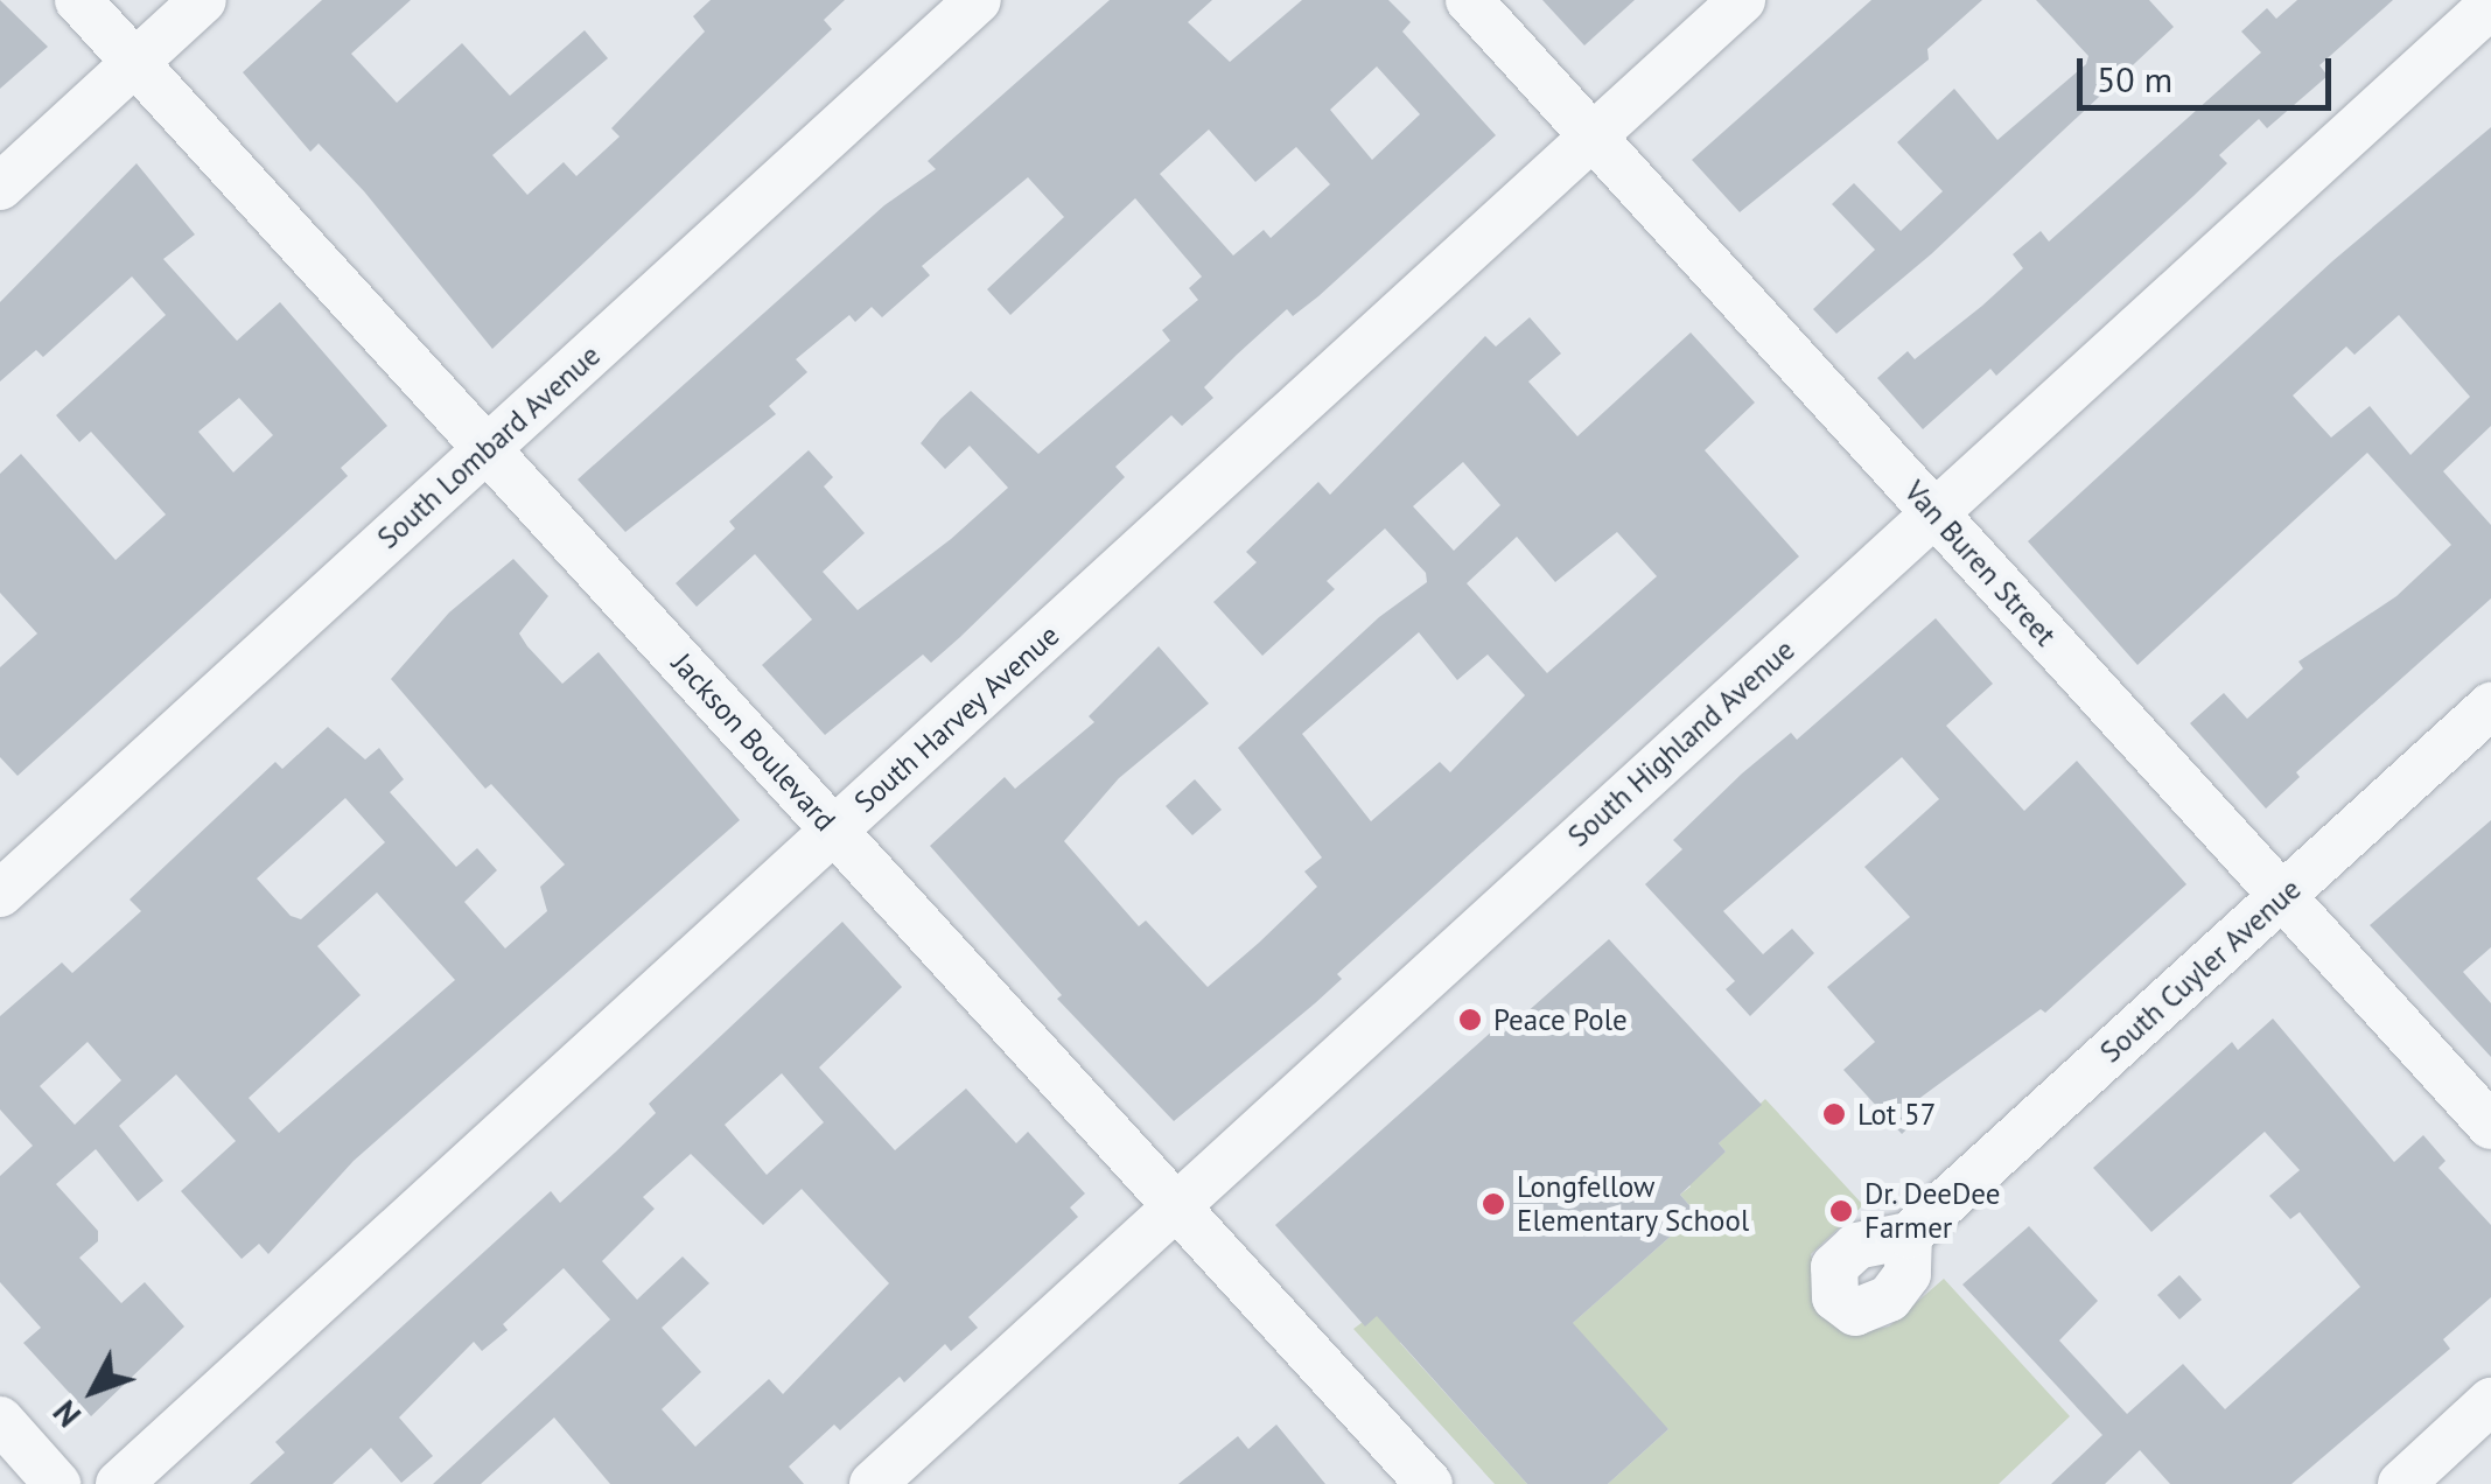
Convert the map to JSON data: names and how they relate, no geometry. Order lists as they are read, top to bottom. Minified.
{"streets":{"street":["South Lombard Avenue","Van Buren Street","South Harvey Avenue","Jackson Boulevard","South Highland Avenue","South Cuyler Avenue"]},"crossings":[["South Lombard Avenue","Jackson Boulevard"],["Van Buren Street","South Harvey Avenue"],["Van Buren Street","South Highland Avenue"],["Van Buren Street","South Cuyler Avenue"],["South Harvey Avenue","Jackson Boulevard"],["Jackson Boulevard","South Highland Avenue"]],"places":["Peace Pole","Lot 57","Longfellow Elementary School","Dr. DeeDee Farmer"],"scale_bar":"50 m","north":"bottom left"}
